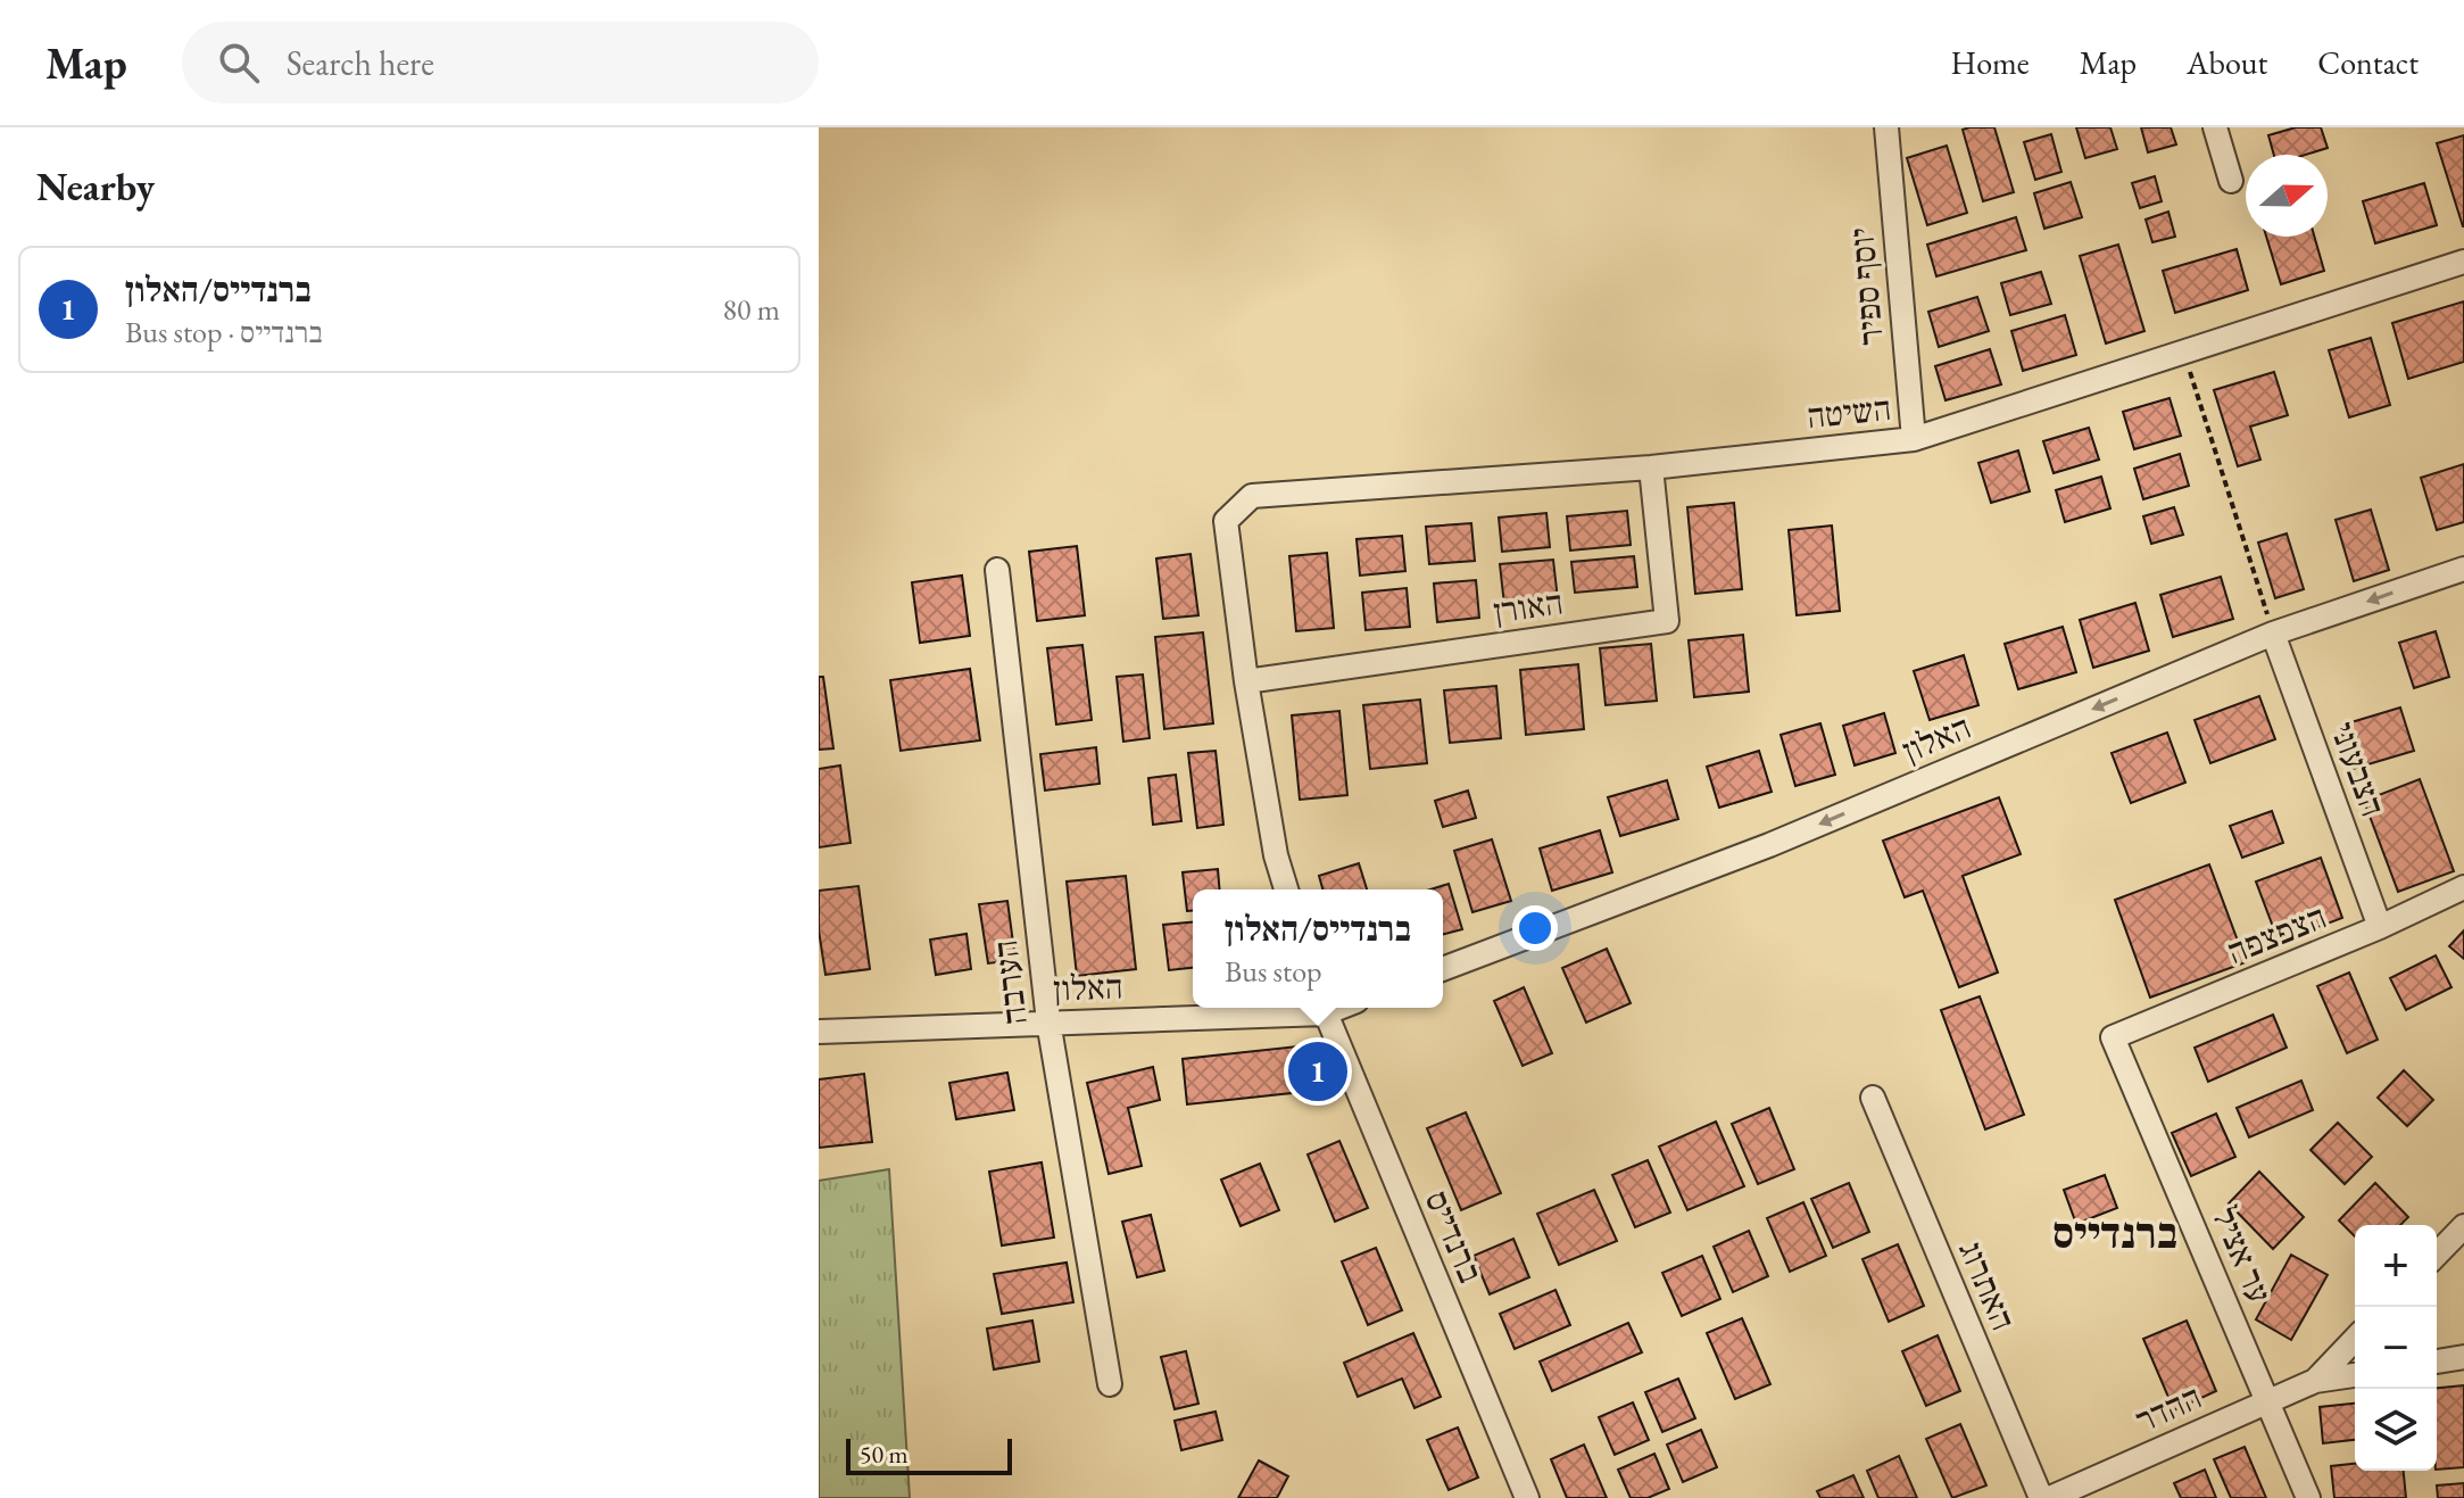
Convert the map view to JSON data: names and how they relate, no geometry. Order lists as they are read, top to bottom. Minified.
{"streets":{"street":["יוסף ספיר","השיטה","האורן","האלון","הצבעוני","הצפצפה","הערבה","ברנדייס","ער אציל","האתרוג","ההדר"]},"crossings":[["יוסף ספיר","השיטה"],["השיטה","האורן"],["האלון","הצבעוני"],["האלון","הערבה"],["הצבעוני","הצפצפה"],["הצפצפה","ער אציל"],["ער אציל","ההדר"]],"one_way":["האלון"],"districts":["ברנדייס"],"scale_bar":"50 m","north":"right","page":{"header":"Map","search":"Search here","nav":["Home","Map","About","Contact"],"heading":"Nearby","list":[{"mark":"1","name":"ברנדייס/האלון","note":"Bus stop · ברנדייס","value":"80 m"}],"popup":["ברנדייס/האלון","Bus stop"],"pins":"1","map_buttons":["+","−"],"scale":"50 m"}}
